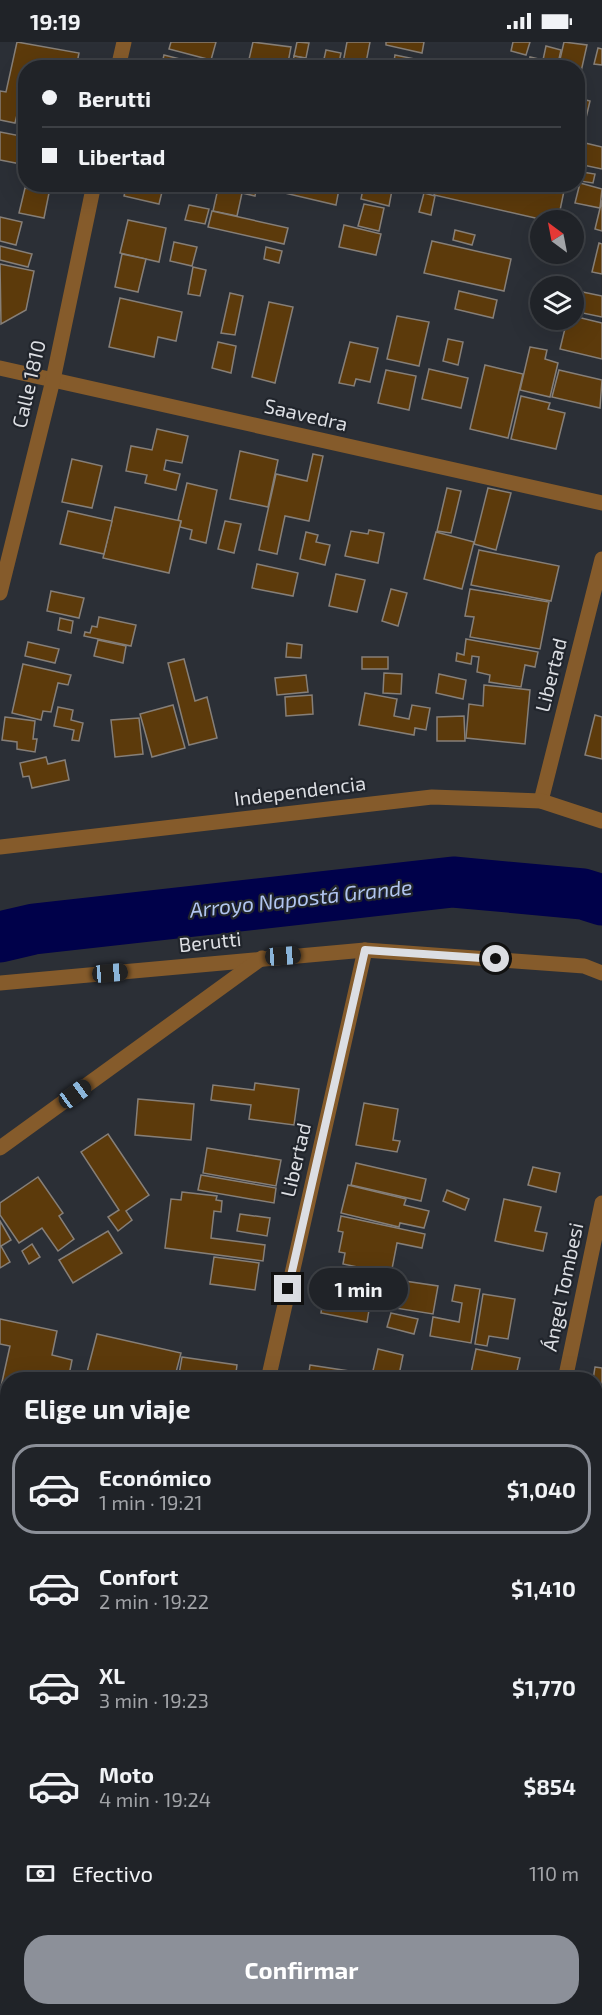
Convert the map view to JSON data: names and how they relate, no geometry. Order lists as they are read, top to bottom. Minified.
{"streets":{"street":["Calle 1810","Saavedra","Libertad","Independencia","Berutti","Ángel Tombesi"]},"crossings":[["Calle 1810","Saavedra"],["Libertad","Independencia"],["Libertad","Berutti"]],"water":["Arroyo Napostá Grande"],"north":"top left","page":{"status":"19:19","banner":["Berutti","Libertad"],"bubble":"1 min","heading":"Elige un viaje","list":[{"name":"Económico","note":"1 min · 19:21","value":"$1,040"},{"name":"Confort","note":"2 min · 19:22","value":"$1,410"},{"name":"XL","note":"3 min · 19:23","value":"$1,770"},{"name":"Moto","note":"4 min · 19:24","value":"$854"}],"pay":["Efectivo","110 m"],"buttons":"Confirmar"}}
